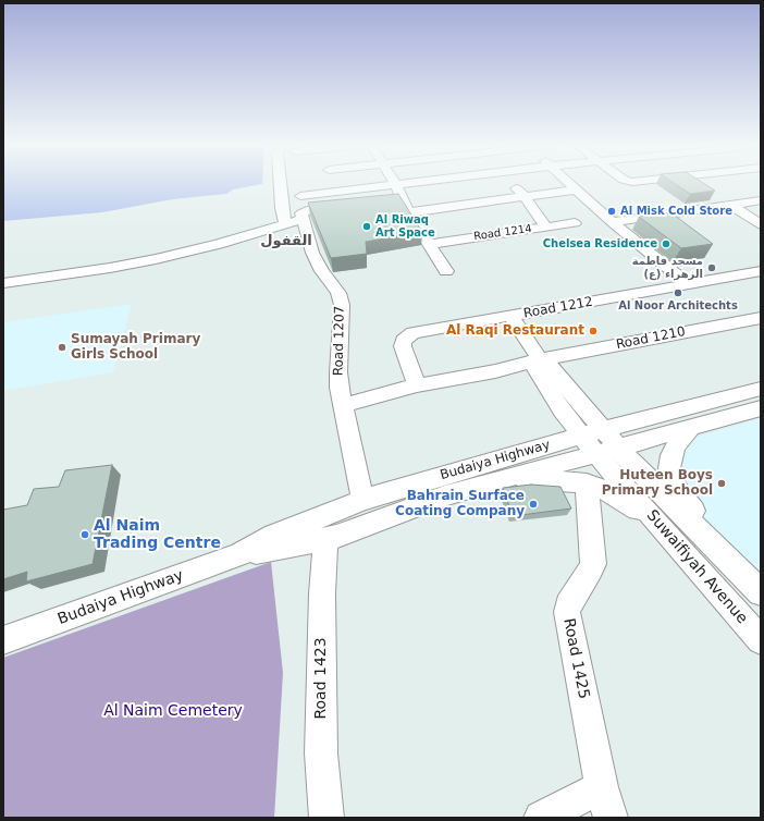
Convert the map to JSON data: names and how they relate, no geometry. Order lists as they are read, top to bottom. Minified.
{"streets":{"street":["Road 1214","Road 1212","Road 1210","Road 1207","Budaiya Highway","Suwaifiyah Avenue","Road 1425","Road 1423"]},"crossings":[["Road 1212","Road 1210"],["Road 1210","Road 1207"],["Road 1207","Budaiya Highway"],["Budaiya Highway","Suwaifiyah Avenue"],["Budaiya Highway","Road 1423"]],"districts":["القفول"],"parks":["Al Naim Cemetery"],"places":["Al Misk Cold Store","Al Riwaq Art Space","Chelsea Residence","مسجد فاطمة الزهراء (ع)","Al Noor Architechts","Al Raqi Restaurant","Sumayah Primary Girls School","Huteen Boys Primary School","Bahrain Surface Coating Company","Al Naim Trading Centre"]}
